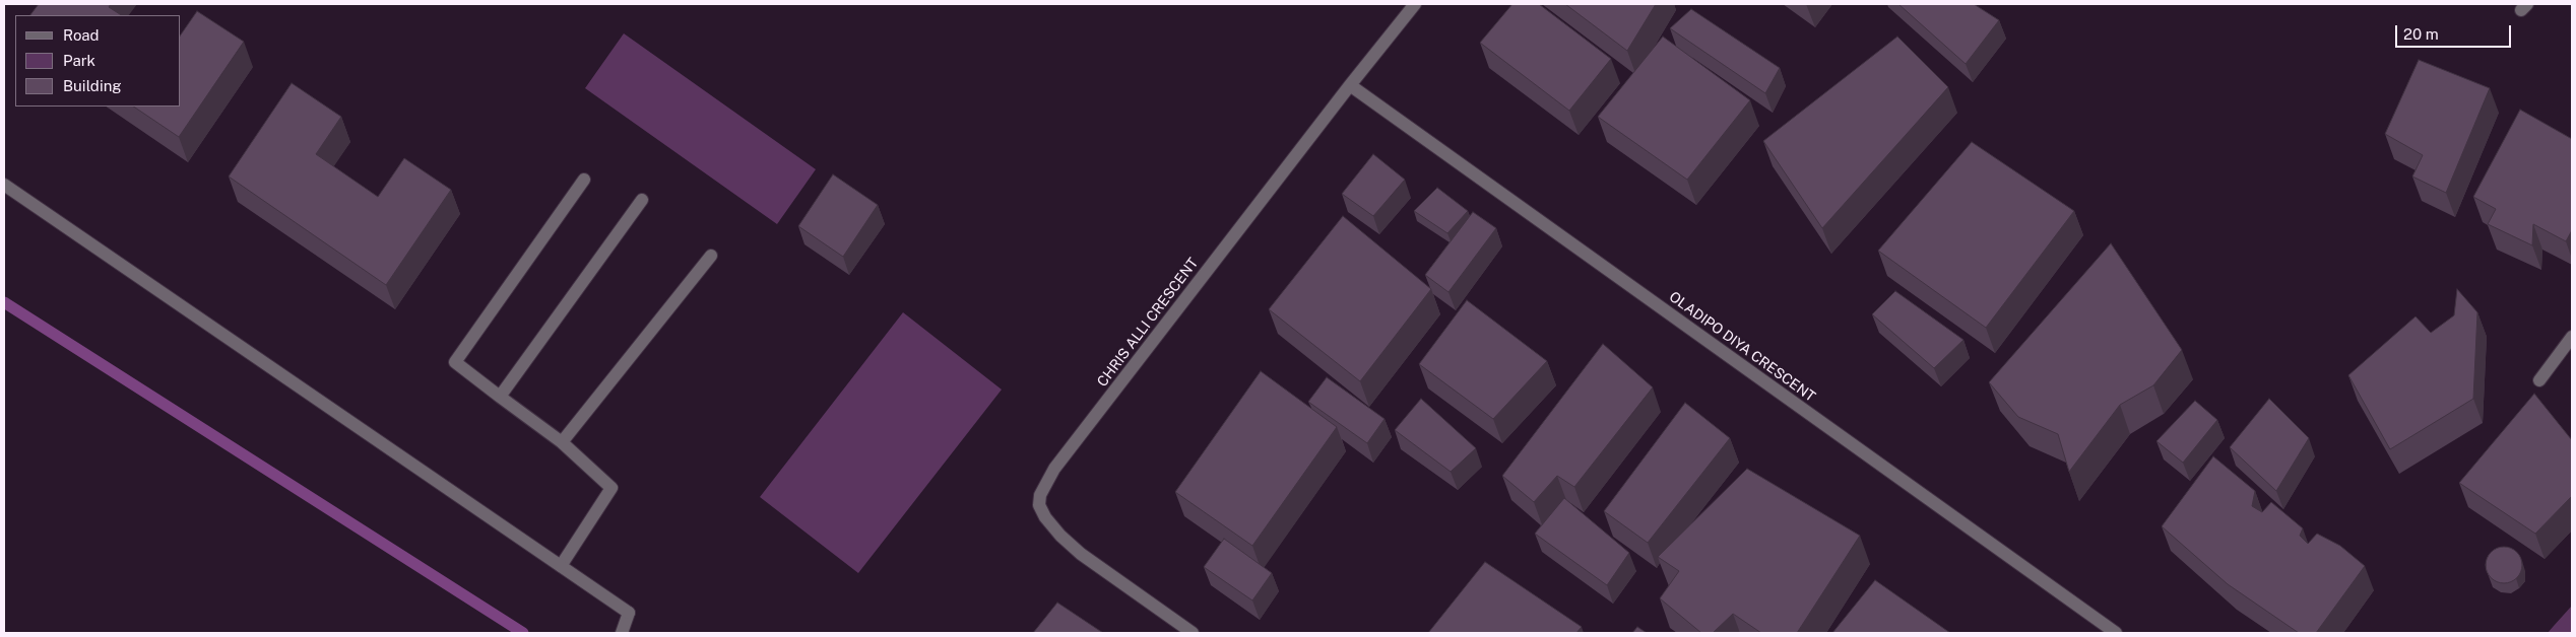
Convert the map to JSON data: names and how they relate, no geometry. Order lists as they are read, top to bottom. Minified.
{"streets":{"street":["CHRIS ALLI CRESCENT","OLADIPO DIYA CRESCENT"]},"crossings":[["CHRIS ALLI CRESCENT","OLADIPO DIYA CRESCENT"]],"legend":["Road","Park","Building"],"scale_bar":"20 m"}
